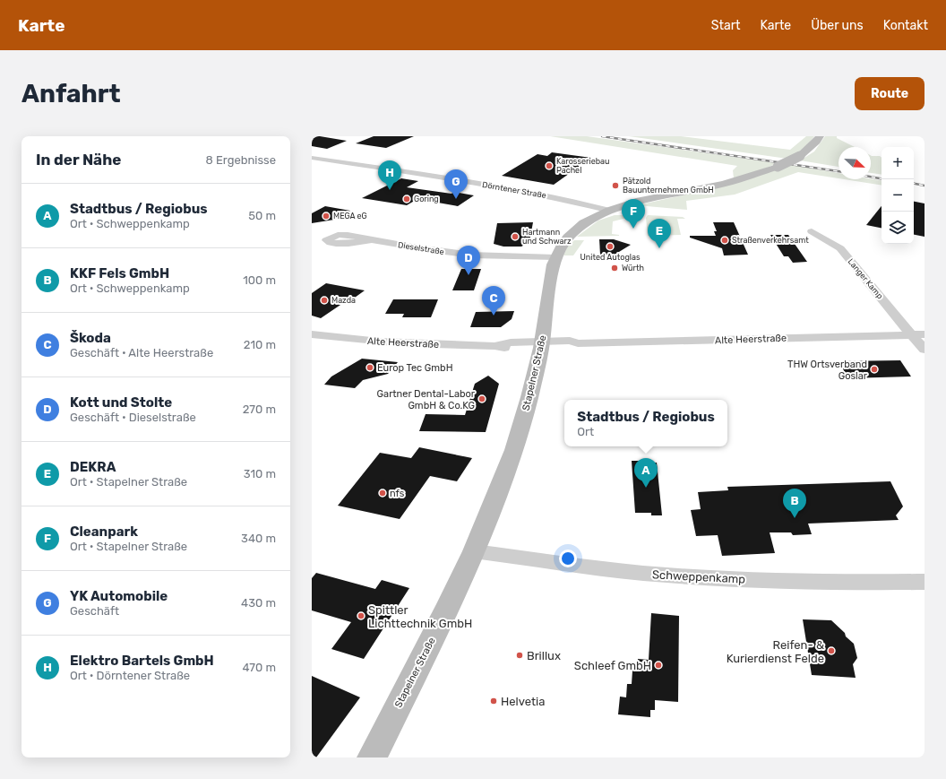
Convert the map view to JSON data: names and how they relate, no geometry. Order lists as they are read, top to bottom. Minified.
{"streets":{"street":["Dörntener Straße","Dieselstraße","Langer Kamp","Alte Heerstraße","Stapelner Straße","Schweppenkamp"]},"crossings":[["Dörntener Straße","Stapelner Straße"],["Dieselstraße","Stapelner Straße"],["Langer Kamp","Alte Heerstraße"],["Alte Heerstraße","Stapelner Straße"],["Stapelner Straße","Schweppenkamp"]],"places":["Karosseriebau Pachel","Pätzold Bauunternehmen GmbH","Goring","MEGA eG","Hartmann und Schwarz","Straßenverkehrsamt","United Autoglas","Würth","Mazda","Europ Tec GmbH","THW Ortsverband Goslar","Gartner Dental-Labor GmbH & Co.KG","nfs","Spittler Lichttechnik GmbH","Reifen- & Kurierdienst Felde","Brillux","Schleef GmbH","Helvetia"],"north":"bottom right","page":{"header":"Karte","nav":["Start","Karte","Über uns","Kontakt"],"buttons":"Route","title":"Anfahrt","heading":["In der Nähe","8 Ergebnisse"],"map_buttons":["+","−"],"pins":["H","G","F","E","D","C","A","B"],"list":[{"mark":"A","name":"Stadtbus / Regiobus","note":"Ort · Schweppenkamp","value":"50 m"},{"mark":"B","name":"KKF Fels GmbH","note":"Ort · Schweppenkamp","value":"100 m"},{"mark":"C","name":"Škoda","note":"Geschäft · Alte Heerstraße","value":"210 m"},{"mark":"D","name":"Kott und Stolte","note":"Geschäft · Dieselstraße","value":"270 m"},{"mark":"E","name":"DEKRA","note":"Ort · Stapelner Straße","value":"310 m"},{"mark":"F","name":"Cleanpark","note":"Ort · Stapelner Straße","value":"340 m"},{"mark":"G","name":"YK Automobile","note":"Geschäft","value":"430 m"},{"mark":"H","name":"Elektro Bartels GmbH","note":"Ort · Dörntener Straße","value":"470 m"}],"popup":["Stadtbus / Regiobus","Ort"]}}
